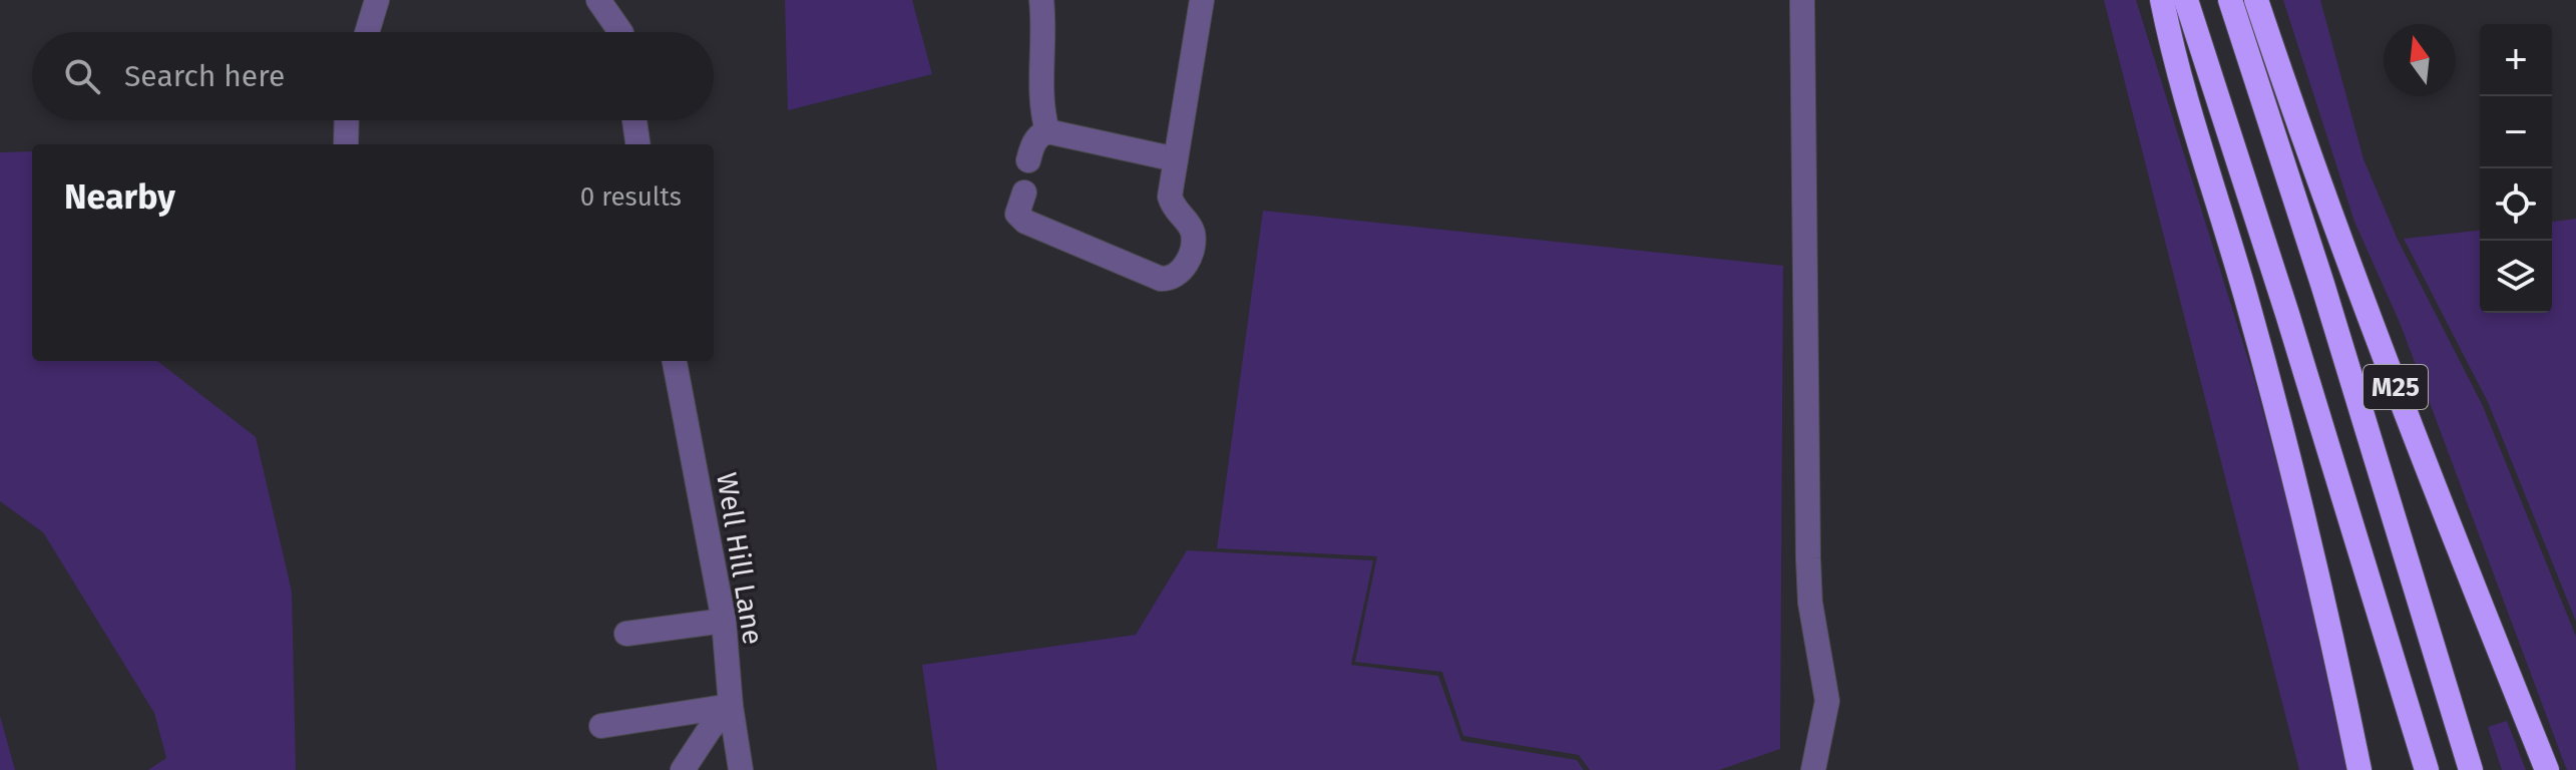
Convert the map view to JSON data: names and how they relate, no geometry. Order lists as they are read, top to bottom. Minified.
{"streets":{"highway":["M25"],"street":["Well Hill Lane"]},"north":"top","page":{"map_buttons":["+","−"],"search":"Search here","heading":["Nearby","0 results"]}}
